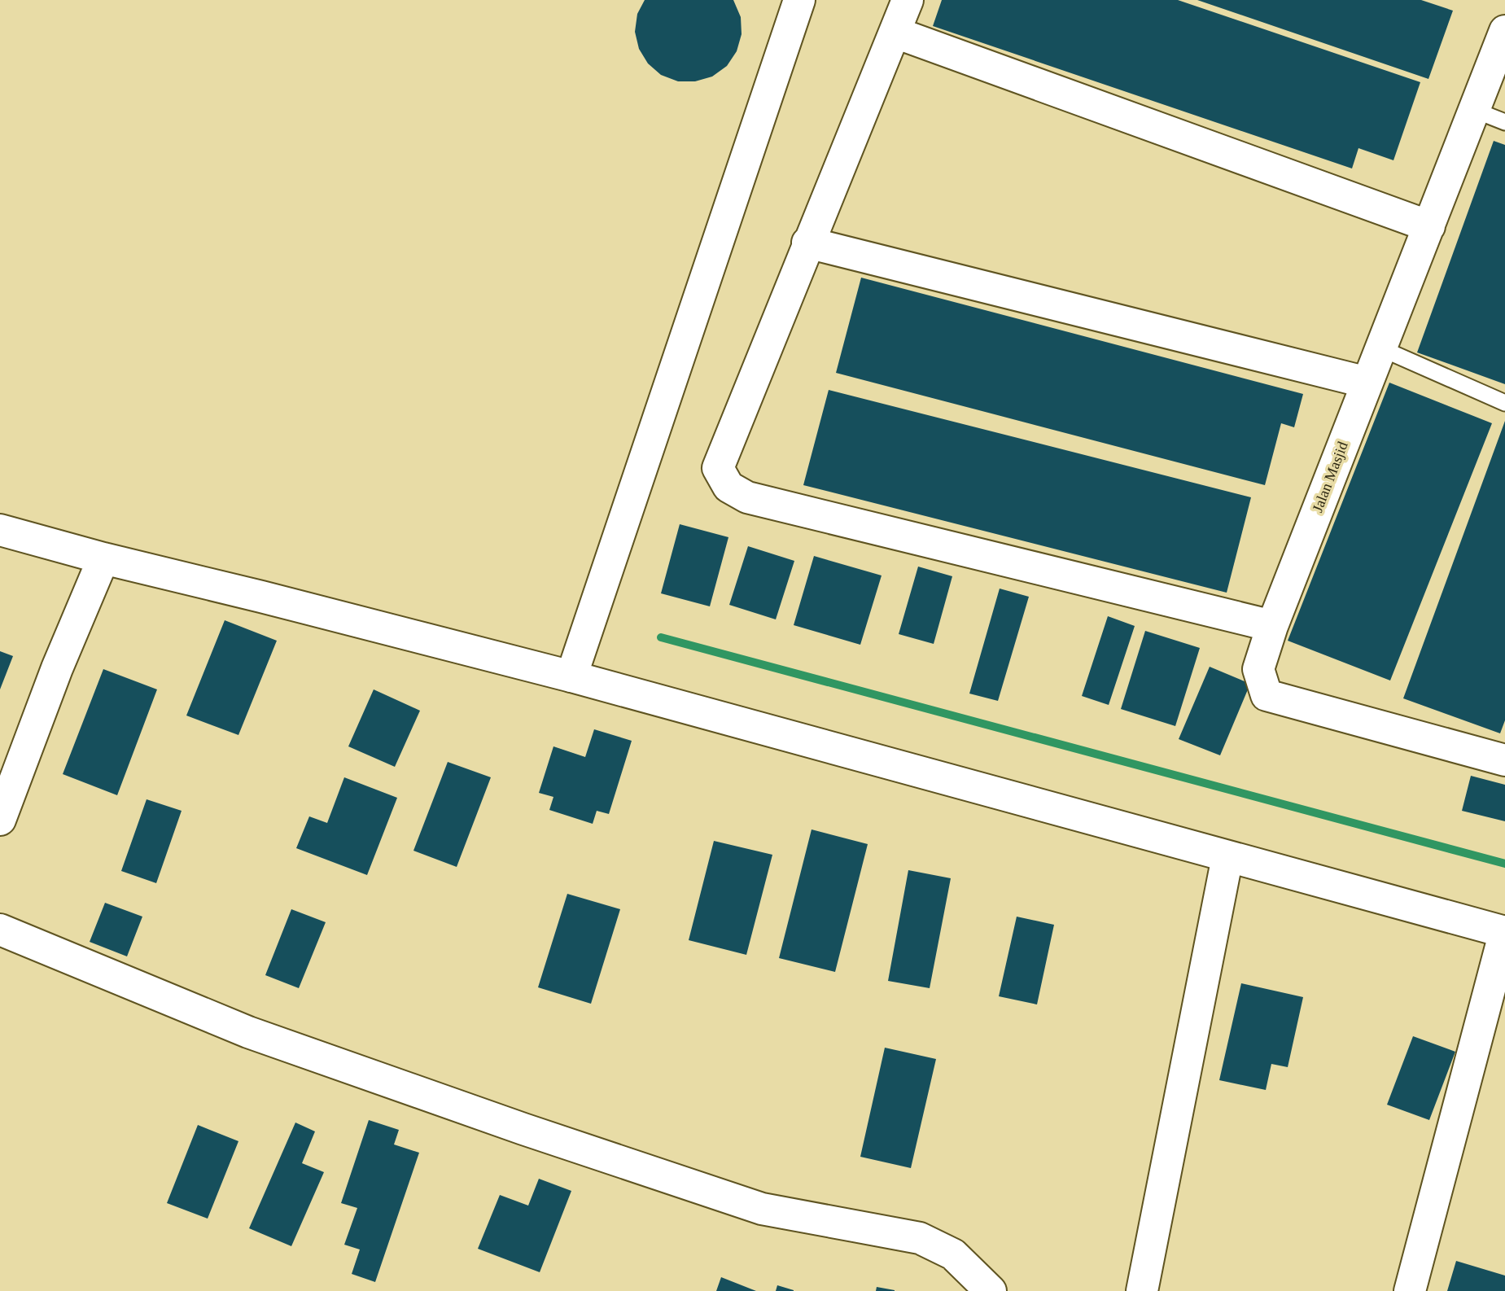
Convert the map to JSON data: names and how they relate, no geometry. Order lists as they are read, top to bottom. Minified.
{"streets":{"street":["Jalan Masjid"]}}
